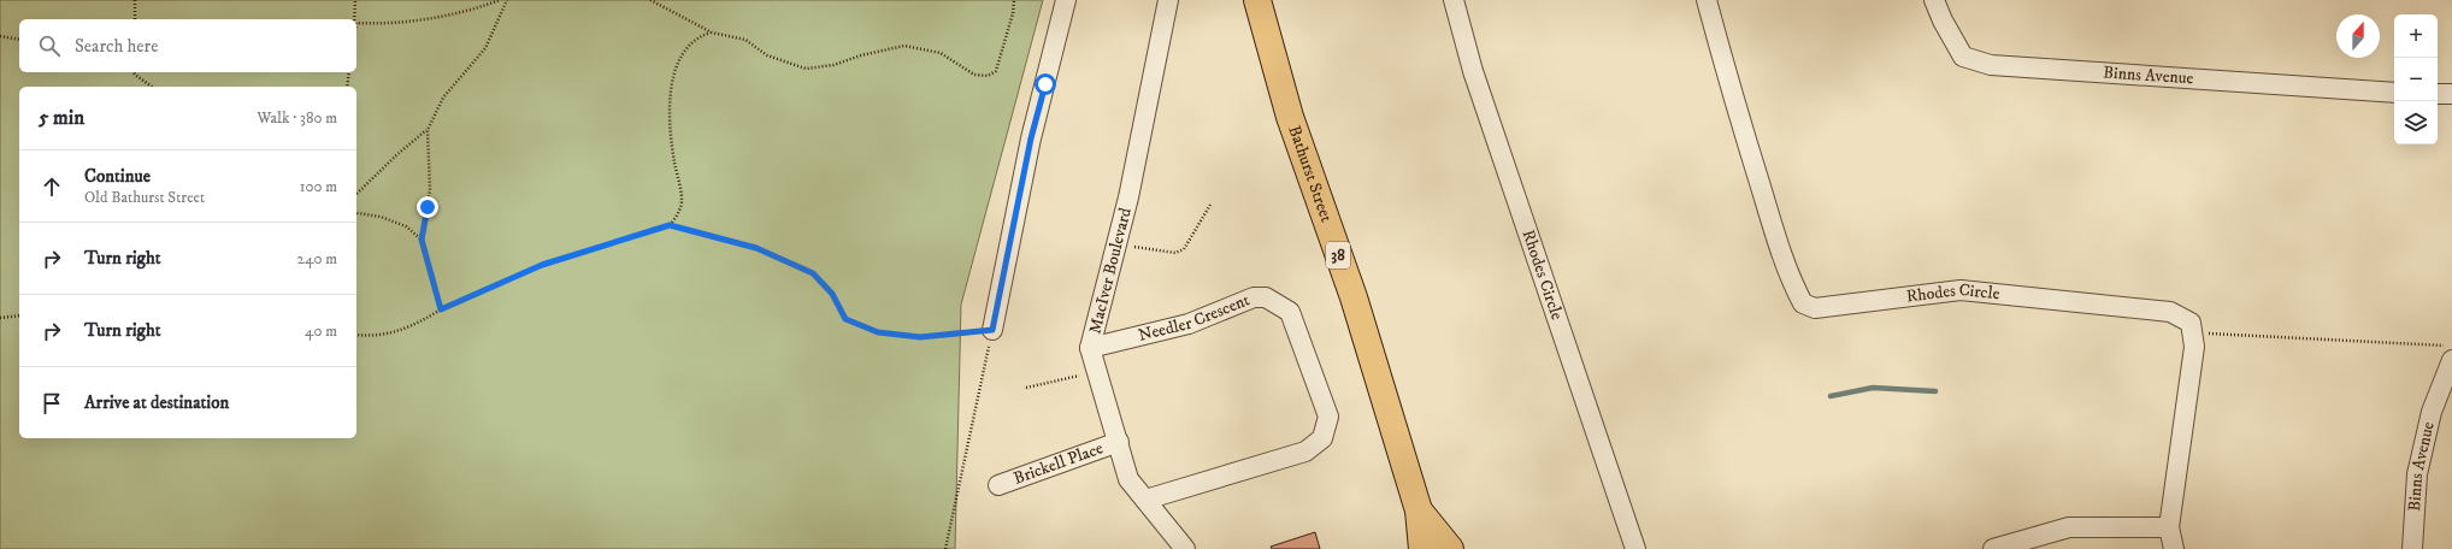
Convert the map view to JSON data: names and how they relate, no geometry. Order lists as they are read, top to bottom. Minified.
{"streets":{"main road":["Bathurst Street","38"],"street":["Binns Avenue","MacIver Boulevard","Rhodes Circle","Needler Crescent","Brickell Place"]},"crossings":[["MacIver Boulevard","Needler Crescent"],["MacIver Boulevard","Brickell Place"]],"north":"top","page":{"map_buttons":["+","−"],"search":"Search here","heading":["5 min","Walk · 380 m"],"list":[["Continue","Old Bathurst Street","100 m"],["Turn right","240 m"],["Turn right","40 m"],"Arrive at destination"]}}
